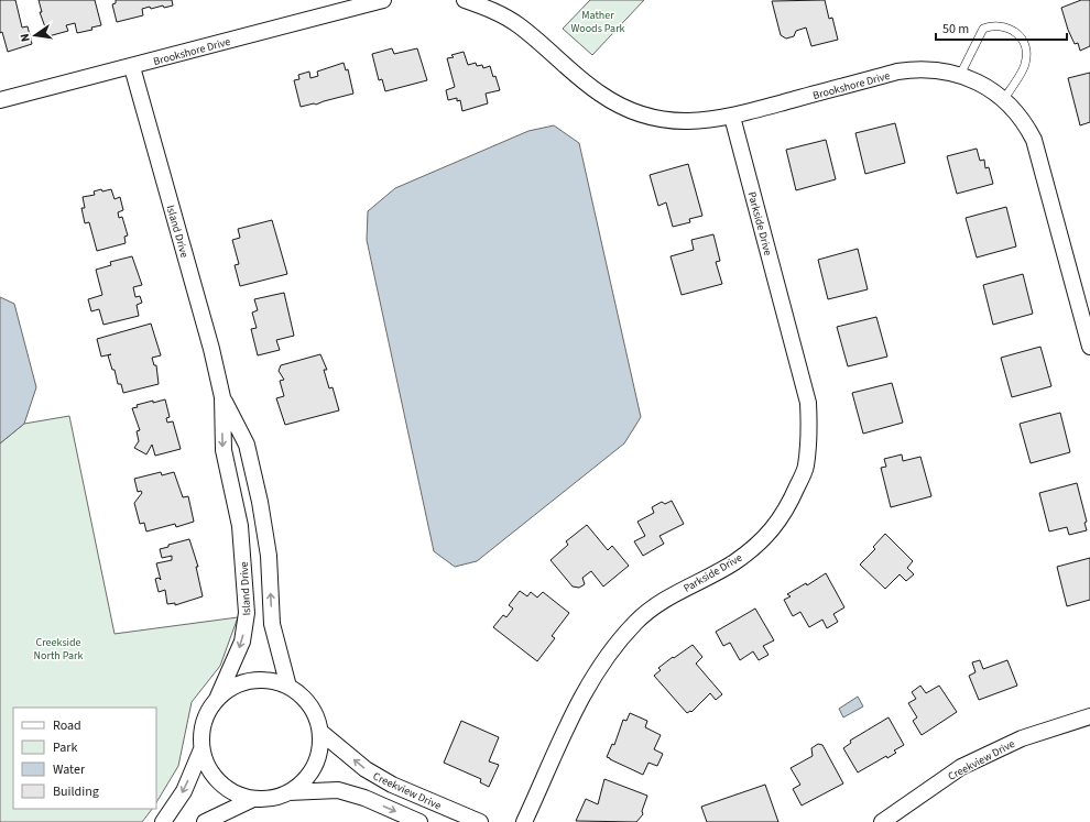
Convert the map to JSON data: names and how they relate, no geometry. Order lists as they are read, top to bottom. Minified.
{"streets":{"street":["Brookshore Drive","Parkside Drive","Island Drive","Creekview Drive"]},"crossings":[["Brookshore Drive","Parkside Drive"],["Brookshore Drive","Island Drive"],["Island Drive","Creekview Drive"]],"parks":["Mather Woods Park","Creekside North Park"],"legend":["Road","Park","Water","Building"],"scale_bar":"50 m","north":"left"}
